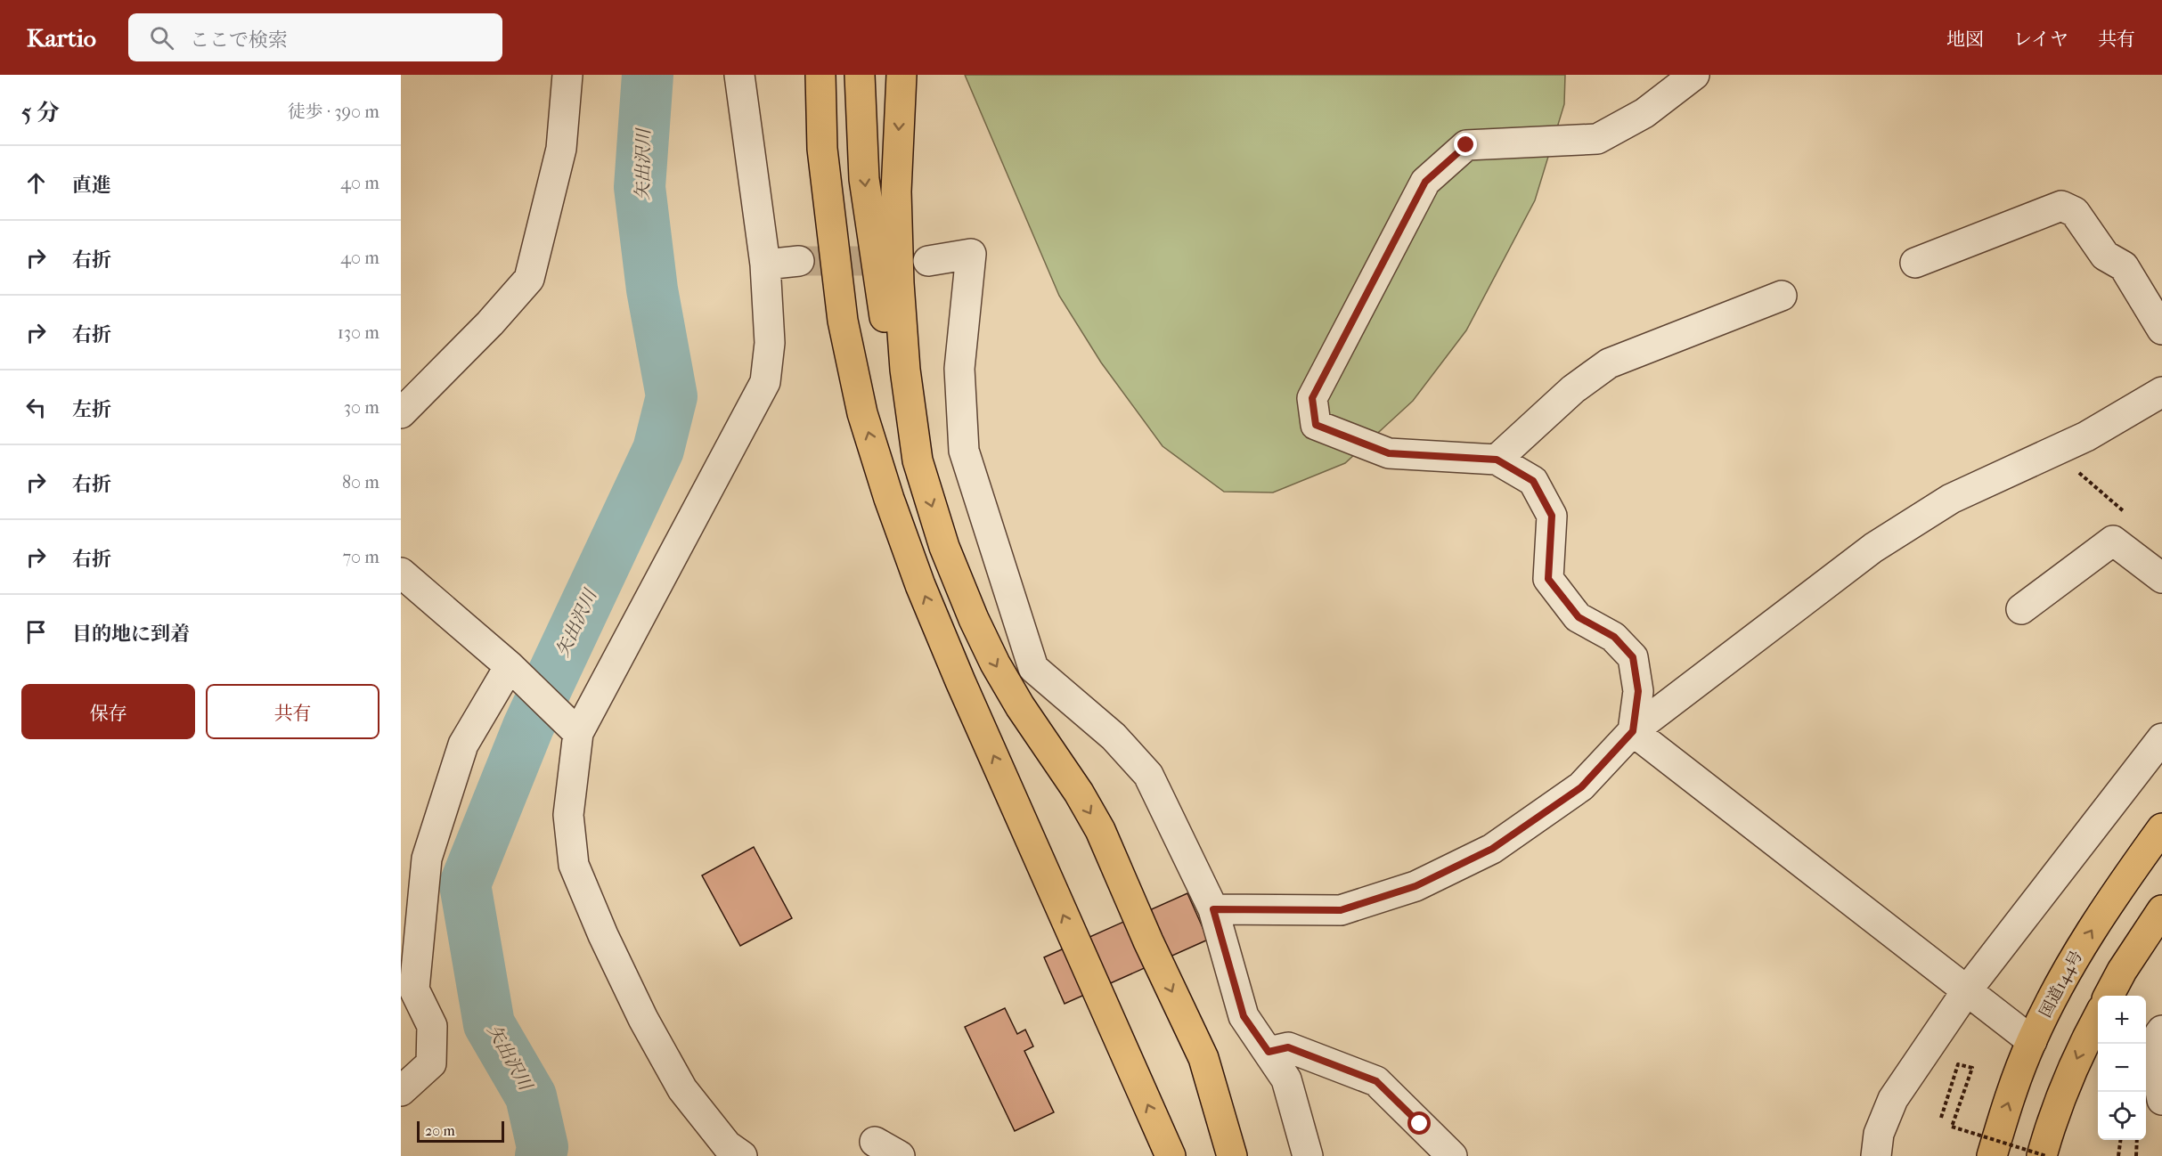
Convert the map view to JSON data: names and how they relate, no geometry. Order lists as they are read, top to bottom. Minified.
{"streets":{"highway":["国道144号"]},"water":["矢出沢川"],"scale_bar":"20 m","page":{"header":"Kartio","search":"ここで検索","nav":["地図","レイヤ","共有"],"heading":["5 分","徒歩 · 390 m"],"list":[["直進","40 m"],["右折","40 m"],["右折","130 m"],["左折","30 m"],["右折","80 m"],["右折","70 m"],"目的地に到着"],"buttons":["保存","共有"],"map_buttons":["+","−"],"scale":"20 m"}}
